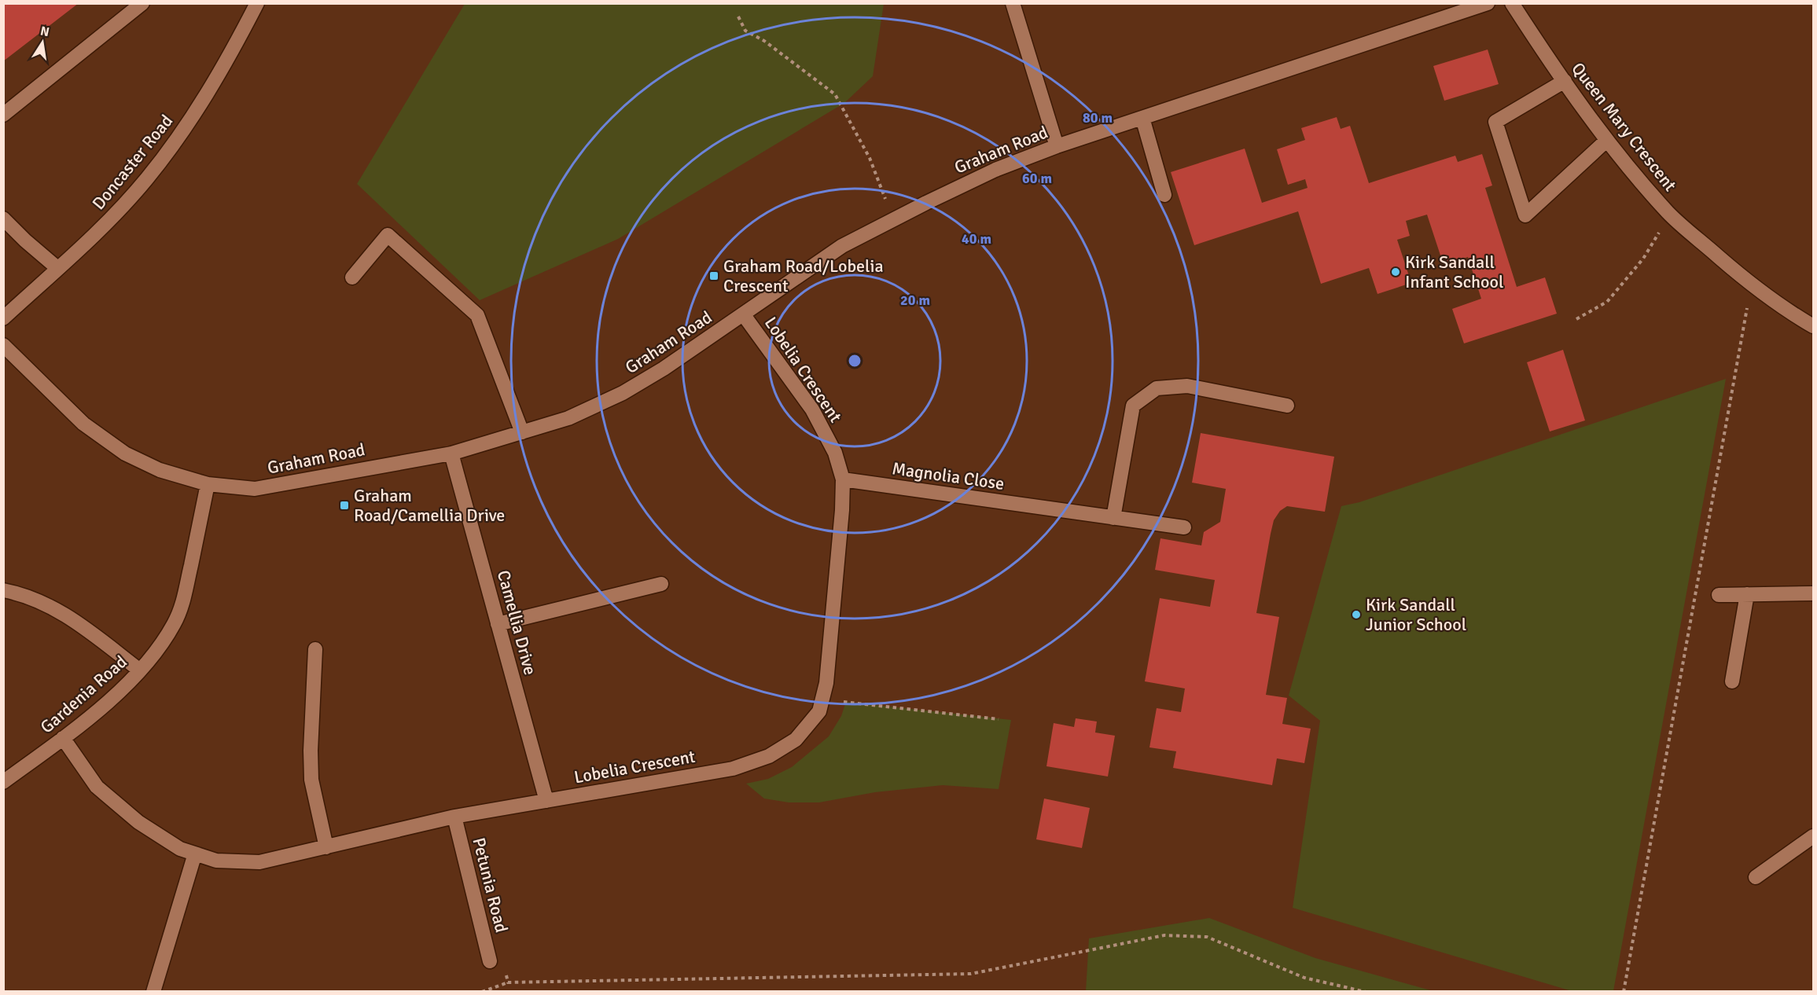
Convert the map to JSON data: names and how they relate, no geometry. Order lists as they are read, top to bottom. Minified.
{"streets":{"street":["Queen Mary Crescent","Graham Road","Doncaster Road","Lobelia Crescent","Magnolia Close","Camellia Drive","Gardenia Road","Petunia Road"]},"crossings":[["Graham Road","Lobelia Crescent"],["Graham Road","Camellia Drive"],["Graham Road","Gardenia Road"],["Lobelia Crescent","Magnolia Close"],["Lobelia Crescent","Camellia Drive"],["Lobelia Crescent","Gardenia Road"],["Lobelia Crescent","Petunia Road"]],"places":{"other":["Kirk Sandall Infant School","Kirk Sandall Junior School"],"transit":["Graham Road/Lobelia Crescent","Graham Road/Camellia Drive"]},"north":"top","rings":["80 m","60 m","40 m","20 m"]}
